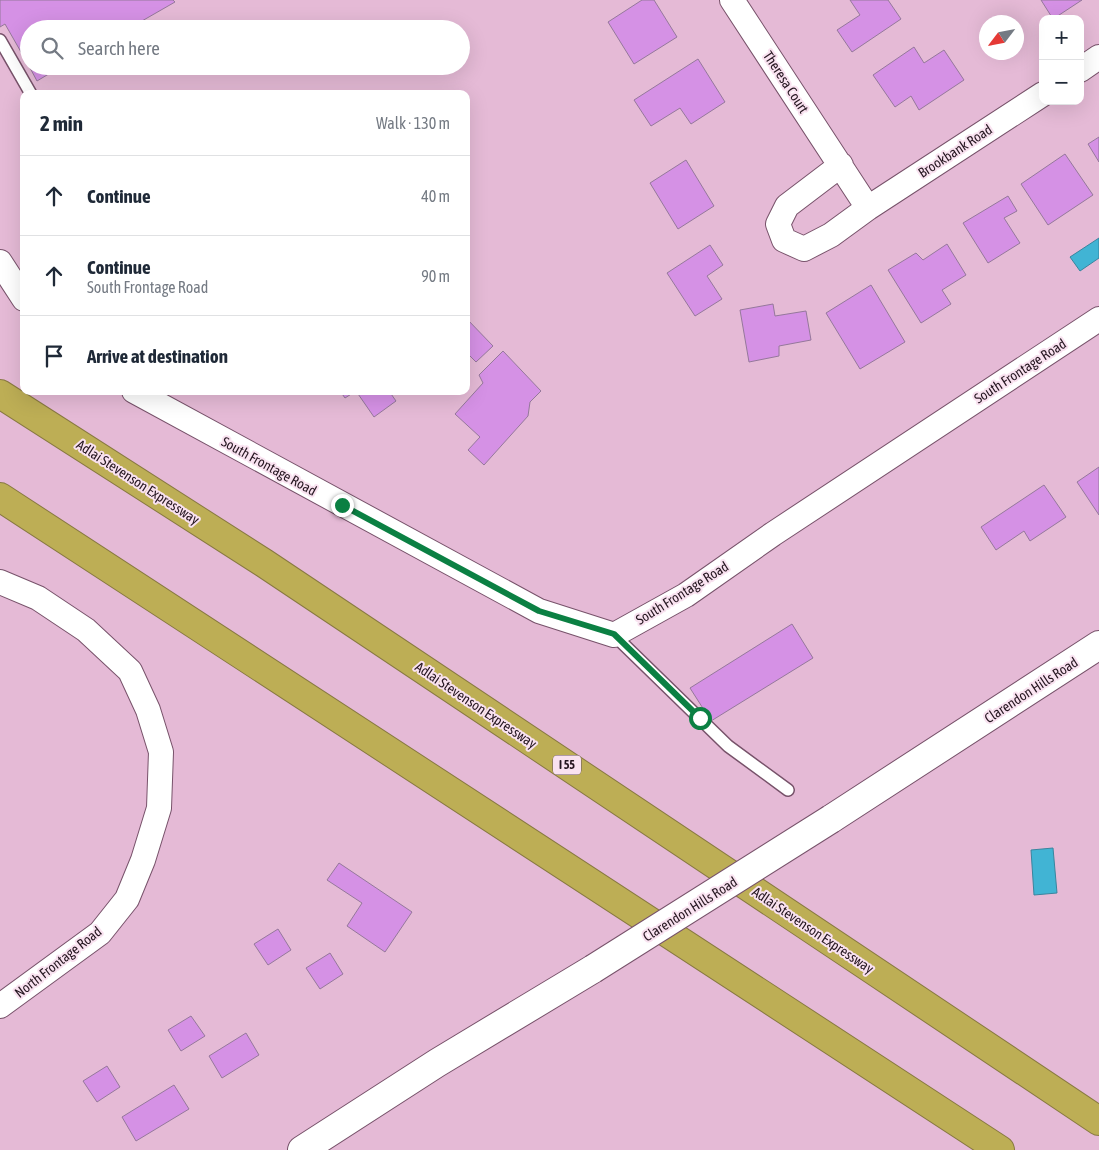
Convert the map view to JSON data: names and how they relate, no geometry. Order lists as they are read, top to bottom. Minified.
{"streets":{"highway":["Adlai Stevenson Expressway","I 55"],"street":["Theresa Court","Brookbank Road","South Frontage Road","Clarendon Hills Road","North Frontage Road"]},"crossings":[["Theresa Court","Brookbank Road"]],"north":"bottom left","page":{"map_buttons":["+","−"],"search":"Search here","heading":["2 min","Walk · 130 m"],"list":[["Continue","40 m"],["Continue","South Frontage Road","90 m"],"Arrive at destination"]}}
